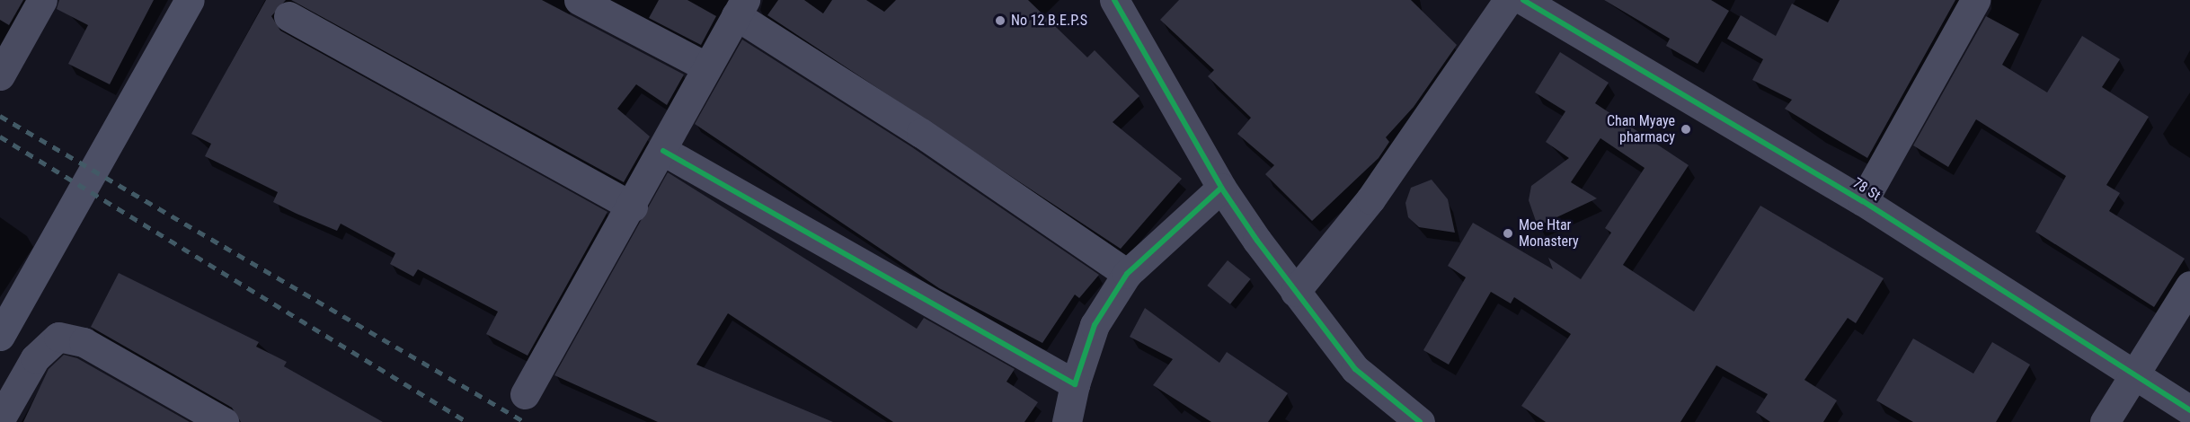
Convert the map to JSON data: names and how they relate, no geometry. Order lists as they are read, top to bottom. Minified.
{"streets":{"street":["78 St"]},"places":["No 12 B.E.P.S","Chan Myaye pharmacy","Moe Htar Monastery"]}
